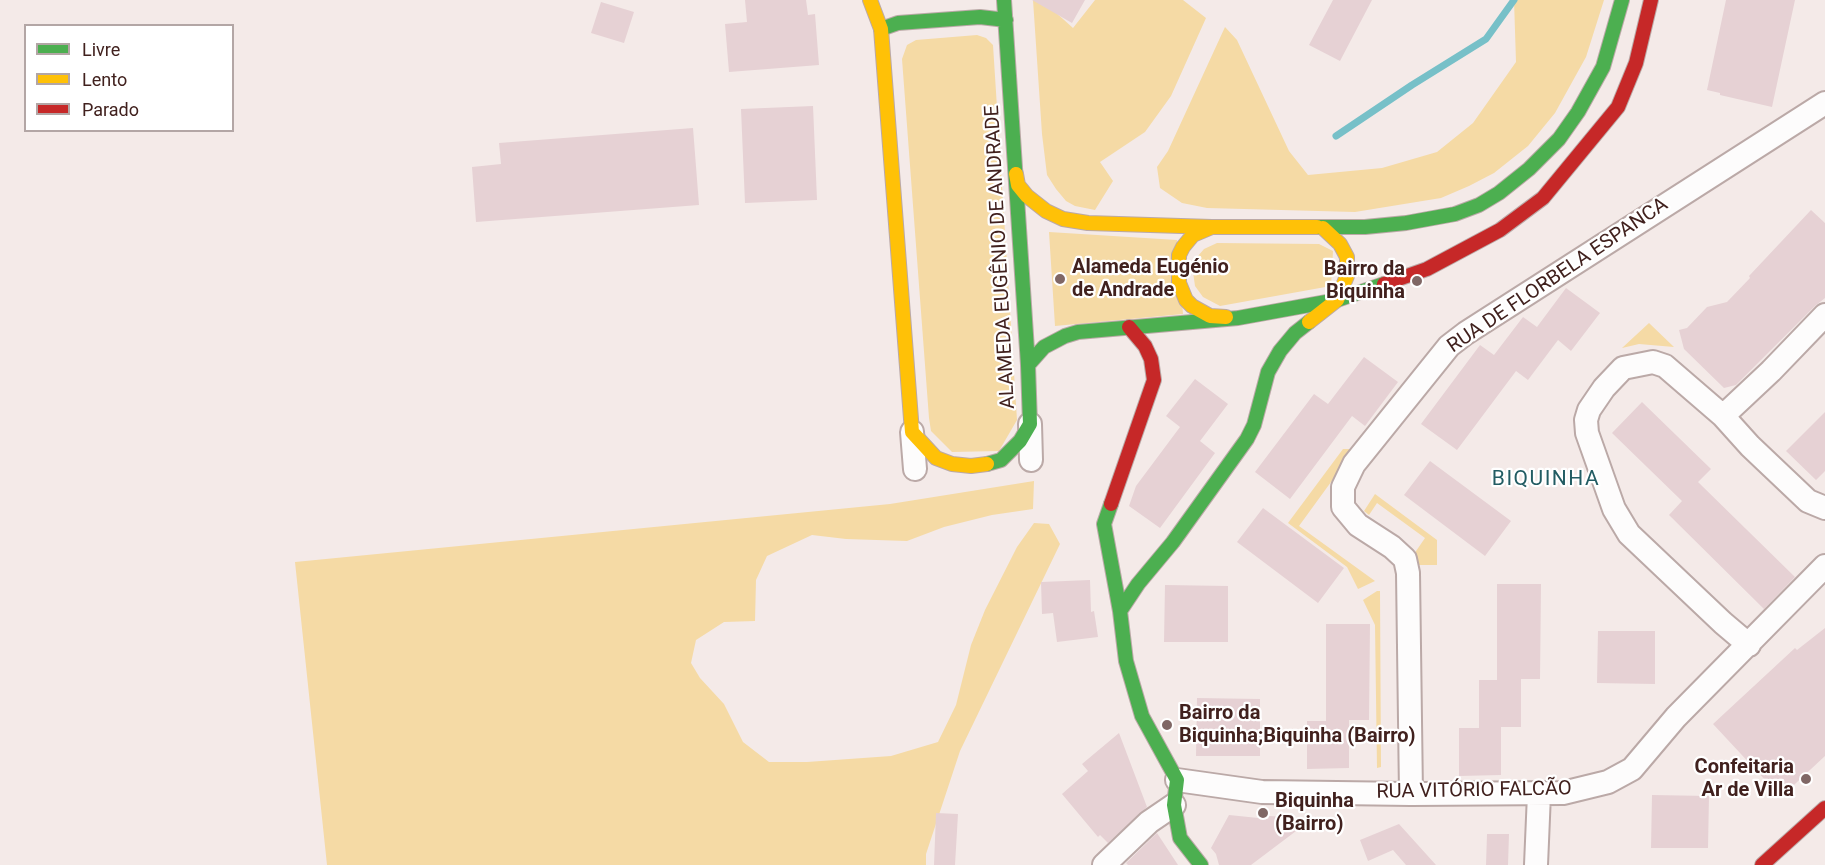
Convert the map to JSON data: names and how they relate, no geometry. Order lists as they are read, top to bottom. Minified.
{"streets":{"street":["ALAMEDA EUGÊNIO DE ANDRADE","RUA DE FLORBELA ESPANCA","RUA VITÓRIO FALCÃO"]},"crossings":[["RUA DE FLORBELA ESPANCA","RUA VITÓRIO FALCÃO"]],"districts":["BIQUINHA"],"places":["Alameda Eugénio de Andrade","Bairro da Biquinha","Bairro da Biquinha;Biquinha (Bairro)","Confeitaria Ar de Villa","Biquinha (Bairro)"],"legend":["Livre","Lento","Parado"]}
